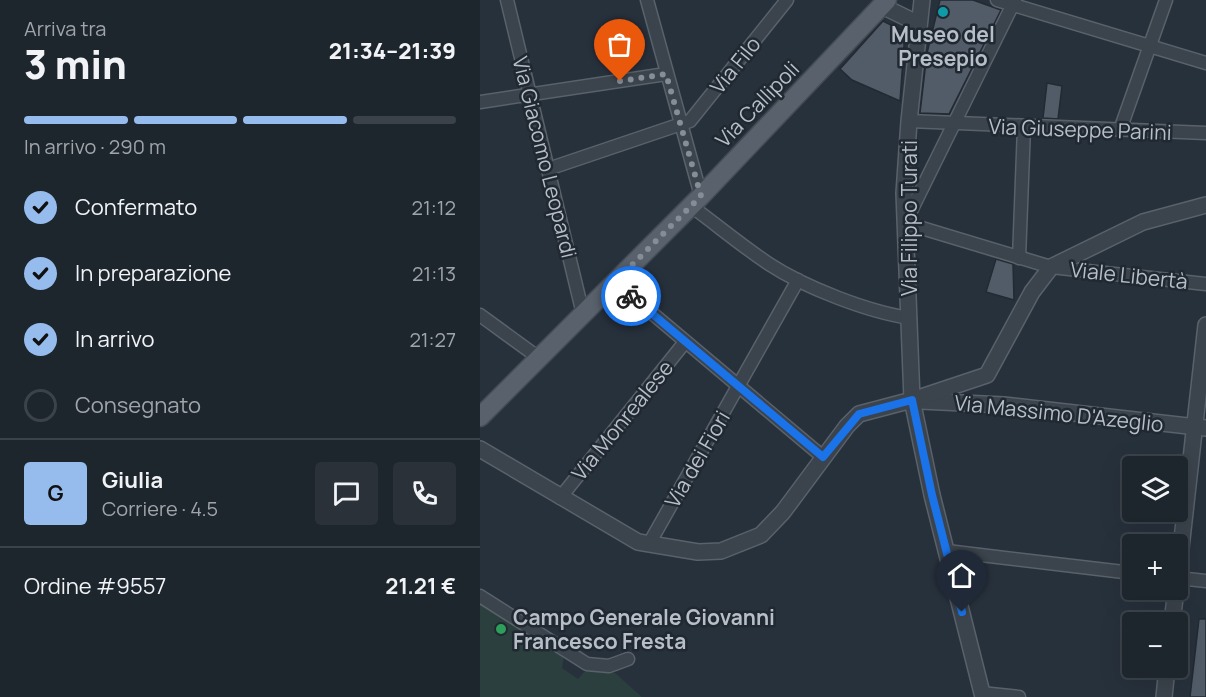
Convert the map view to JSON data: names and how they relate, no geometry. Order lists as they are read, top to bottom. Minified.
{"streets":{"main road":["Via Callipoli"],"street":["Via Filo","Via Giuseppe Parini","Via Giacomo Leopardi","Via Filippo Turati","Viale Libertà","Via Massimo D'Azeglio","Via Monrealese","Via dei Fiori"]},"crossings":[["Via Filo","Via Giacomo Leopardi"],["Via Callipoli","Via Giacomo Leopardi"],["Via Giuseppe Parini","Via Filippo Turati"],["Via Filippo Turati","Viale Libertà"],["Via Filippo Turati","Via Massimo D'Azeglio"]],"places":["Museo del Presepio","Campo Generale Giovanni Francesco Fresta"],"page":{"heading":["3 min","Arriva tra","21:34–21:39"],"panel":["Giulia","Corriere · 4.5","Ordine #9557","21.21 €"],"bar":"In arrivo · 290 m","list":[["Confermato","21:12"],["In preparazione","21:13"],["In arrivo","21:27"],"Consegnato"],"map_buttons":["+","−"],"round":"G"}}
